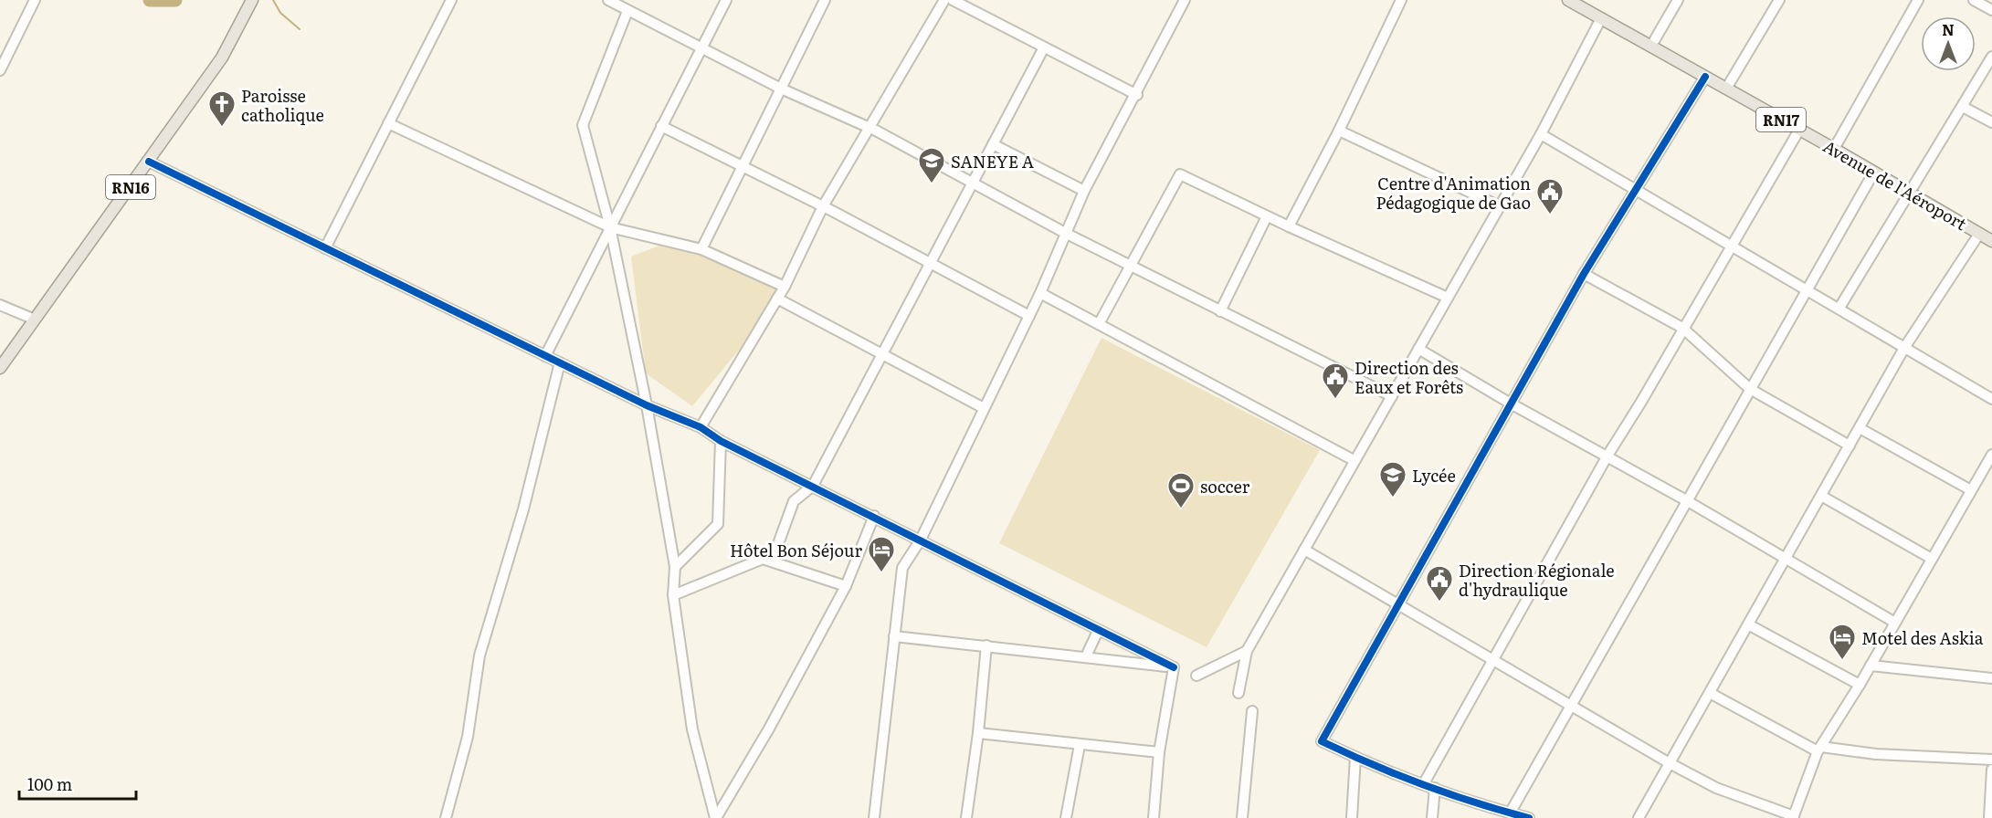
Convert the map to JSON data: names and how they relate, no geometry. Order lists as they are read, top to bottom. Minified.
{"streets":{"main road":["RN17","Avenue de l'Aéroport","RN16"]},"places":{"church":["Paroisse catholique"],"school or university":["SANEYE A","Lycée"],"public building":["Centre d'Animation Pédagogique de Gao","Direction des Eaux et Forêts","Direction Régionale d'hydraulique"],"sports":["soccer"],"hotel":["Hôtel Bon Séjour","Motel des Askia"]},"scale_bar":"100 m","north":"top"}
